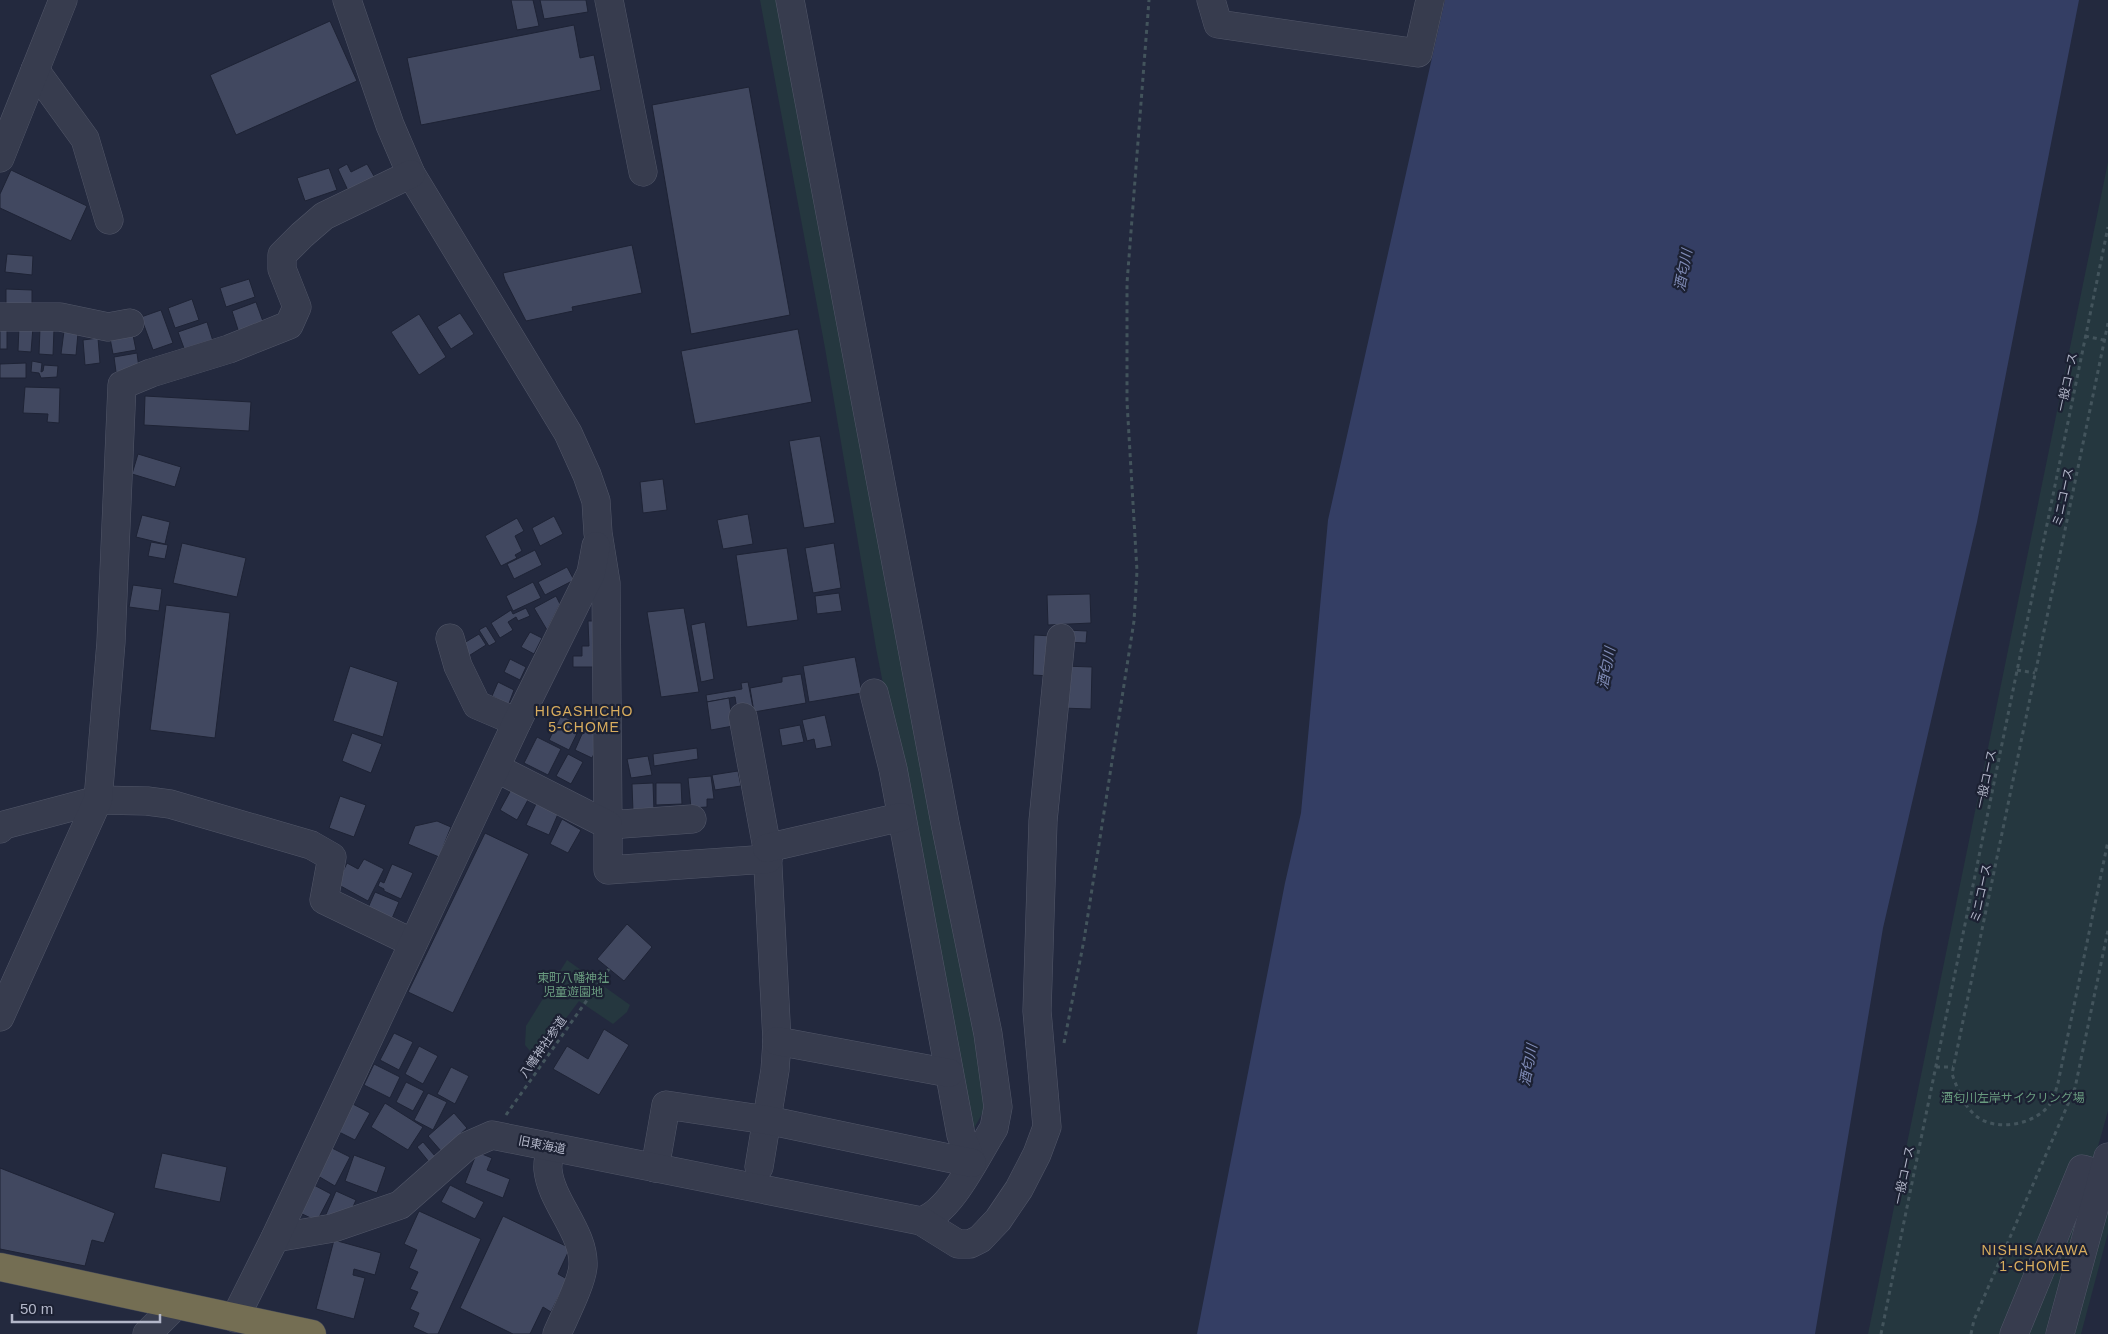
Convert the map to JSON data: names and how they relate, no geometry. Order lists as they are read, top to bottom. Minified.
{"streets":{"street":["旧東海道"],"path":["一般コース","ミニコース","八幡神社参道"]},"crossings":[["八幡神社参道","旧東海道"]],"districts":["HIGASHICHO 5-CHOME","NISHISAKAWA 1-CHOME"],"water":["酒匂川"],"parks":["東町八幡神社 児童遊園地","酒匂川左岸サイクリング場"],"scale_bar":"50 m"}
